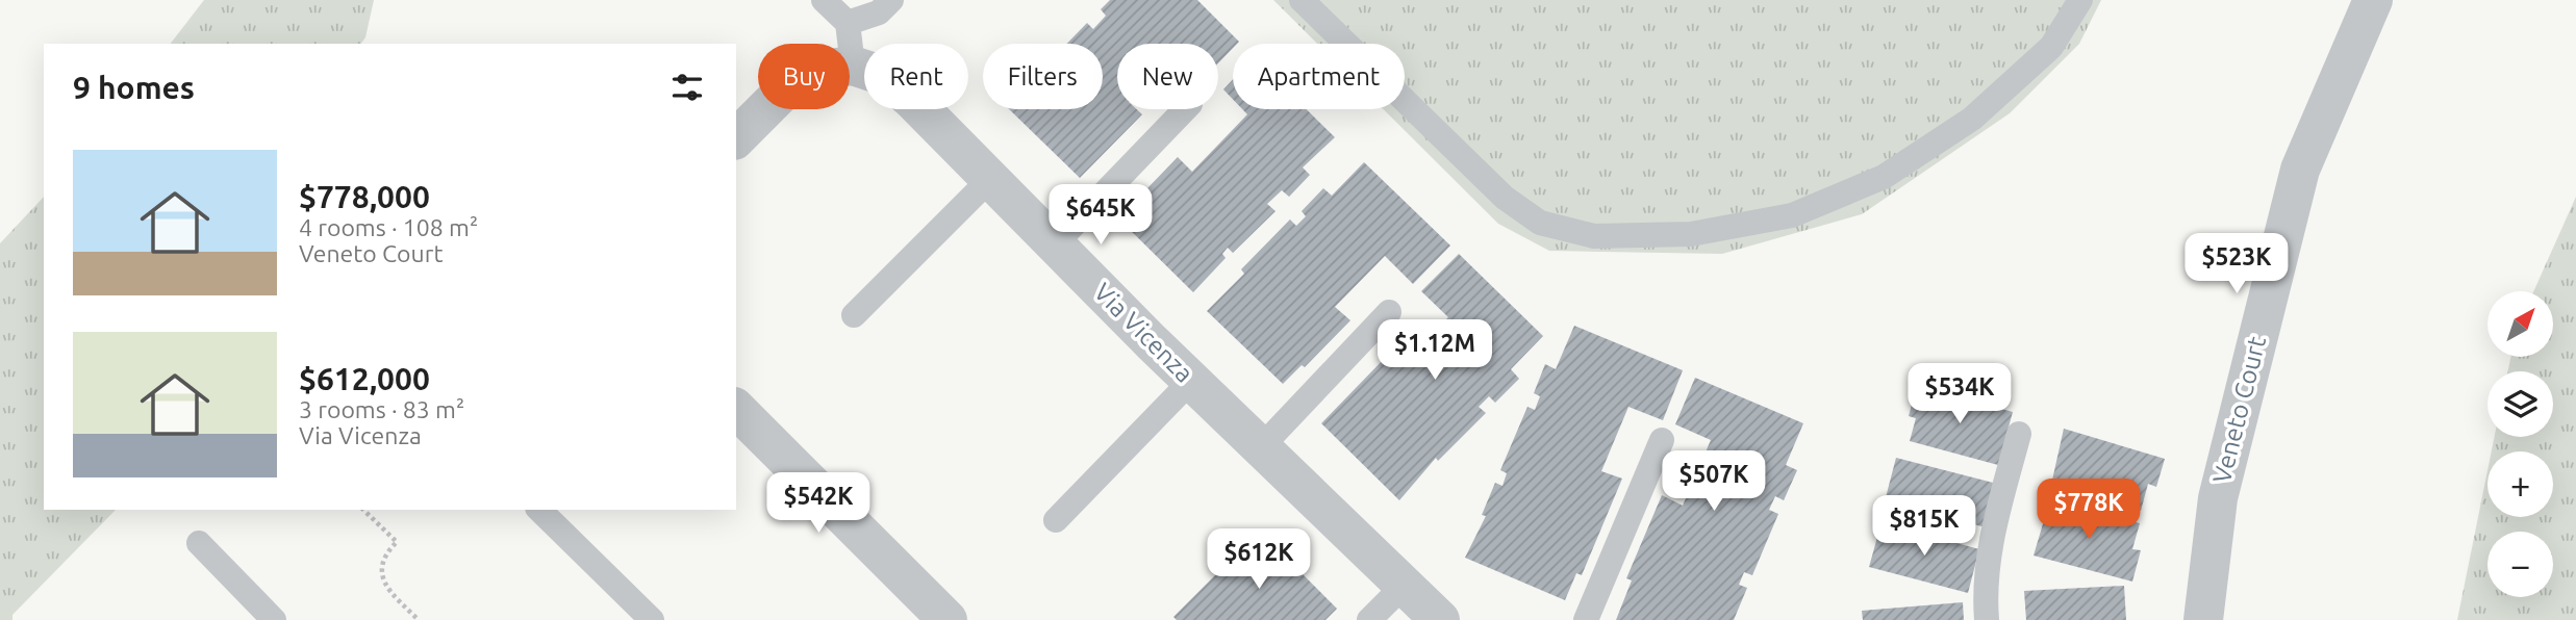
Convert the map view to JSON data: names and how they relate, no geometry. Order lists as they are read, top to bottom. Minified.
{"streets":{"street":["Via Vicenza","Veneto Court"]},"north":"top right","page":{"chip":["Buy","Rent","Filters","New","Apartment"],"heading":"9 homes","list":[{"name":"$778,000","note":"4 rooms · 108 m² · Veneto Court"},{"name":"$612,000","note":"3 rooms · 83 m² · Via Vicenza"}],"price":["$645K","$523K","$1.12M","$534K","$507K","$542K","$778K","$815K","$612K"],"map_buttons":["+","−"]}}
